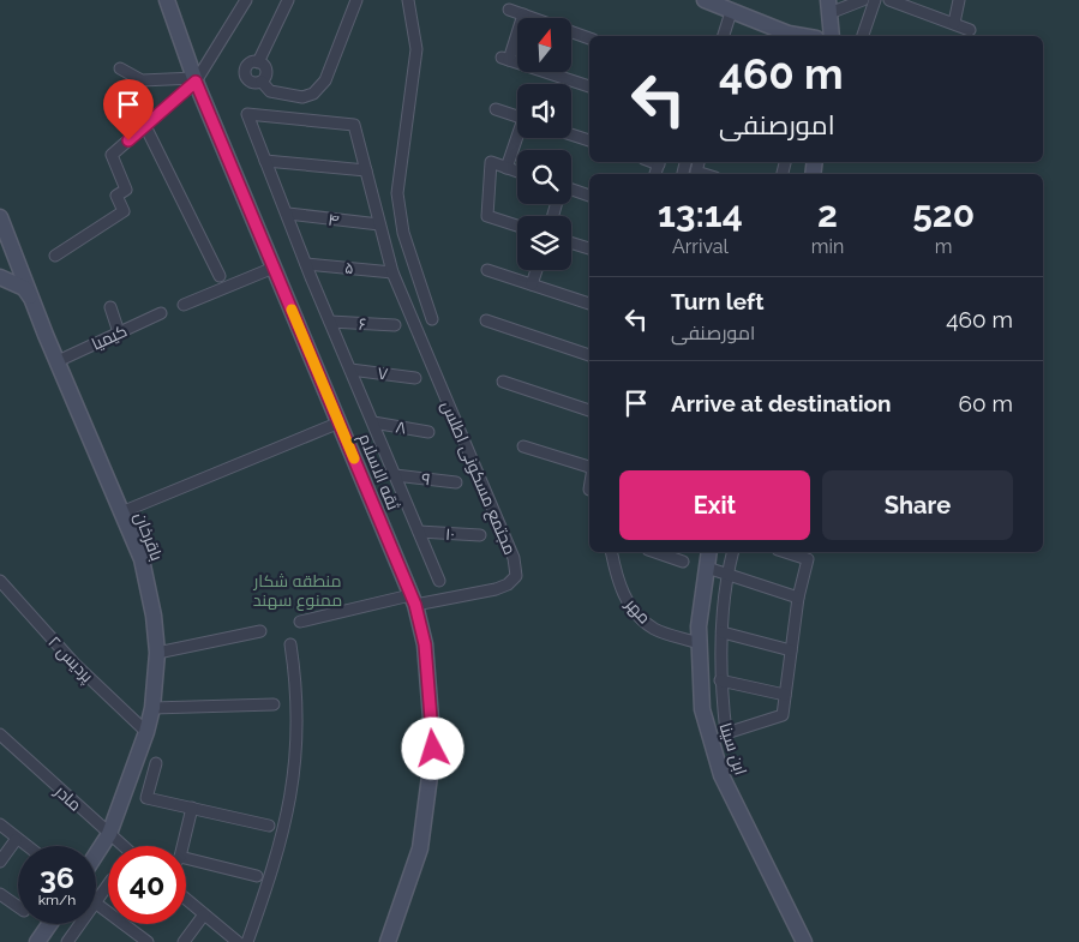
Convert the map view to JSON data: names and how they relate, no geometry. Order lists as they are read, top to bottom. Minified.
{"streets":{"street":["۴","۵","۶","کیمیا","۷","۸","ثقه الاسلام","مجتمع مسکونی اطلس","۹","۱۰","باقرخان","مهر","پردیس ۲","ابن سینا","مادر"]},"crossings":[["۵","مجتمع مسکونی اطلس"],["کیمیا","باقرخان"],["ثقه الاسلام","مجتمع مسکونی اطلس"],["باقرخان","پردیس ۲"],["باقرخان","مادر"],["مهر","ابن سینا"]],"parks":["منطقه شکار ممنوع سهند"],"north":"top","page":{"turn":["460 m","امورصنفی"],"eta":["13:14","Arrival","2","min","520","m"],"list":[{"name":"Turn left","note":"امورصنفی","value":"460 m"},{"name":"Arrive at destination","value":"60 m"}],"buttons":["Exit","Share"],"speed":"36 km/h","limit":"40"}}
